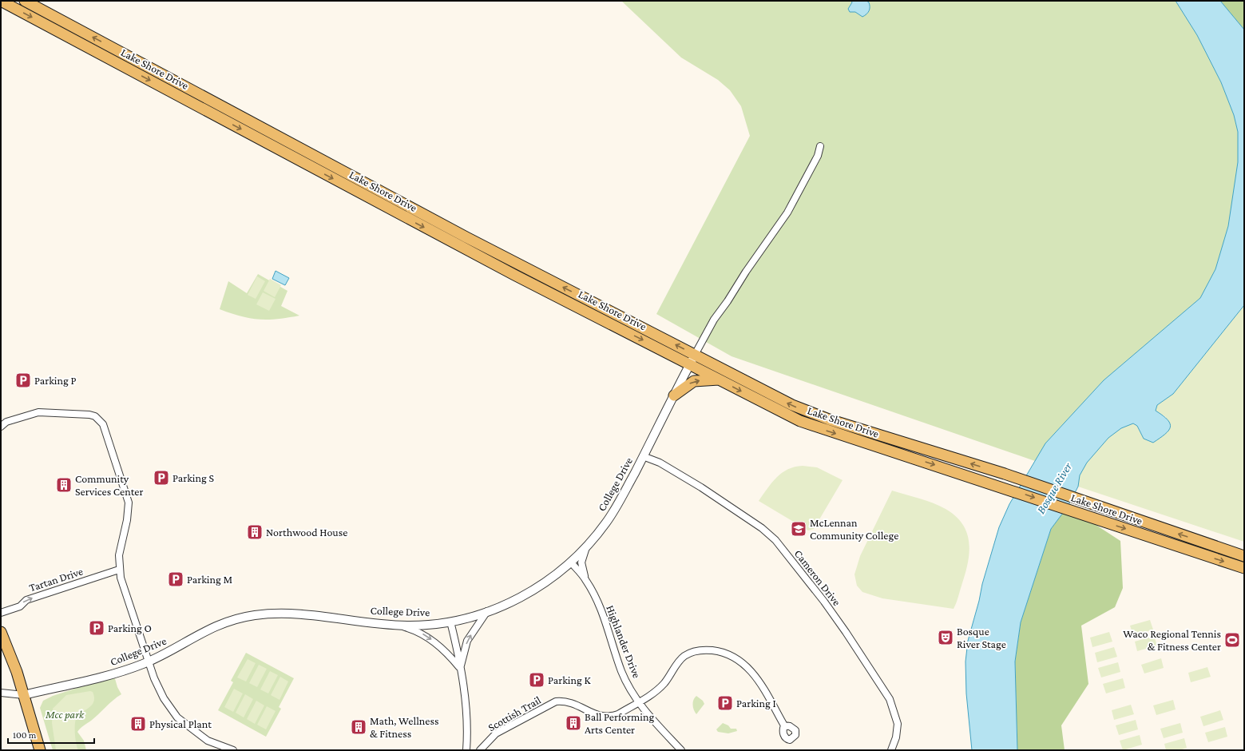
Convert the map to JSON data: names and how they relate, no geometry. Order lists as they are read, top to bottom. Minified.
{"streets":{"main road":["Lake Shore Drive"],"street":["College Drive","Cameron Drive","Tartan Drive","Highlander Drive","Scottish Trail"]},"crossings":[["Lake Shore Drive","College Drive"],["College Drive","Cameron Drive"],["College Drive","Highlander Drive"],["Highlander Drive","Scottish Trail"]],"one_way":["Tartan Drive"],"water":["Bosque River"],"parks":["Mcc park"],"places":{"parking":["Parking P","Parking S","Parking M","Parking O","Parking K","Parking I"],"building":["Community Services Center","Northwood House","Ball Performing Arts Center","Physical Plant","Math, Wellness & Fitness"],"school or university":["McLennan Community College"],"theatre":["Bosque River Stage"],"sports":["Waco Regional Tennis & Fitness Center"]},"scale_bar":"100 m"}
